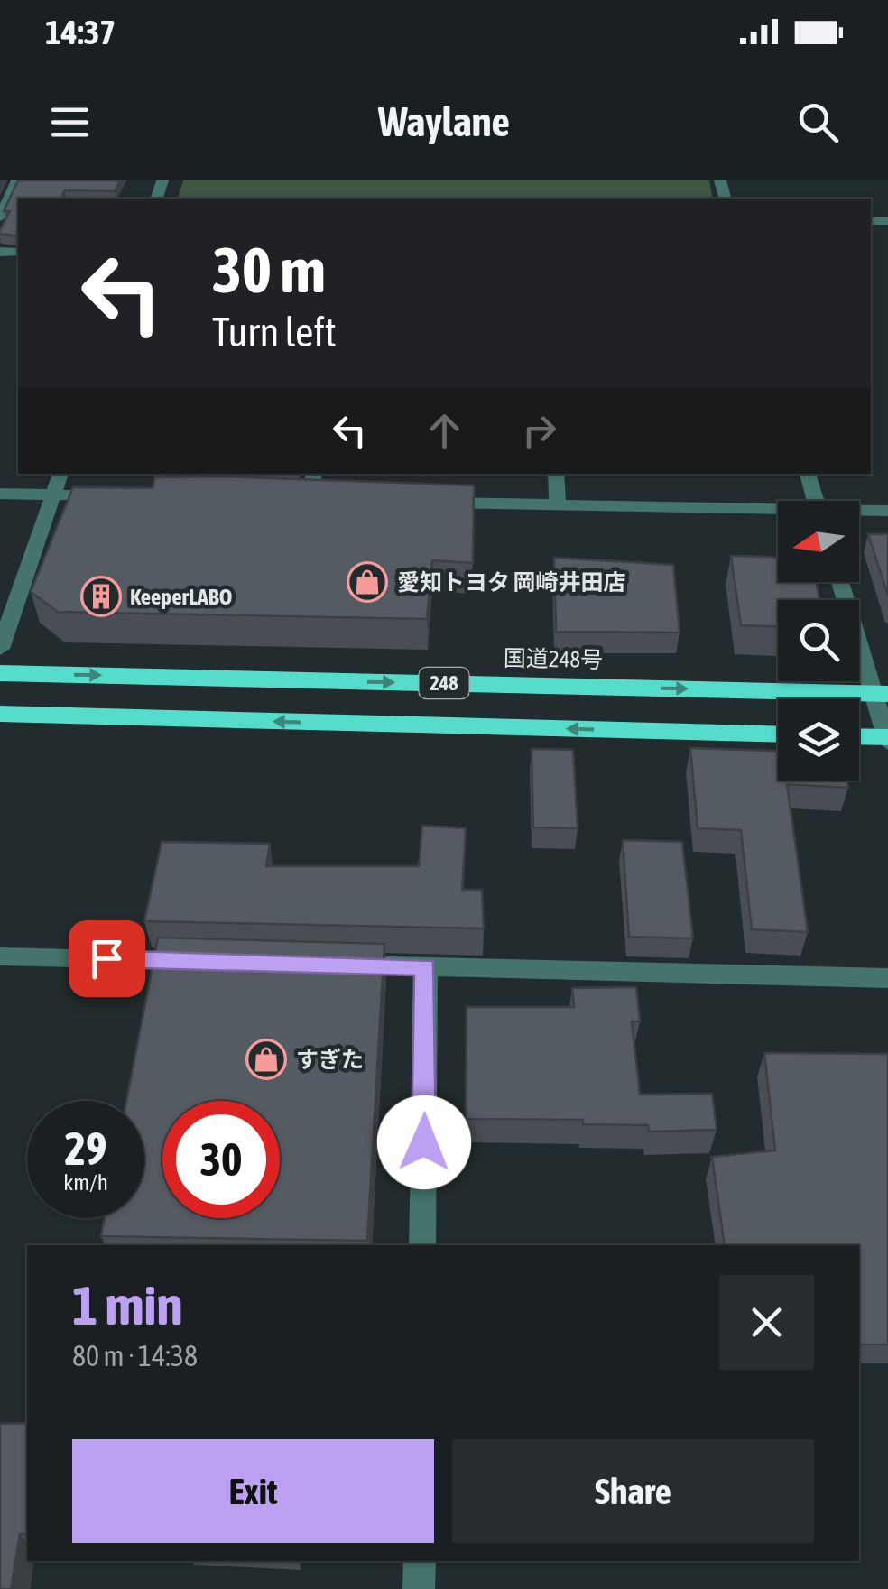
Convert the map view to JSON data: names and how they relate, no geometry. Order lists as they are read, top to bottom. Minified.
{"streets":{"highway":["国道248号","248"]},"places":{"shop":["愛知トヨタ 岡崎井田店","すぎた"],"building":["KeeperLABO"]},"north":"left","page":{"status":"14:37","header":"Waylane","turn":["30 m","Turn left"],"speed":"29 km/h","limit":"30","heading":["1 min","80 m · 14:38"],"buttons":["Exit","Share"]}}
